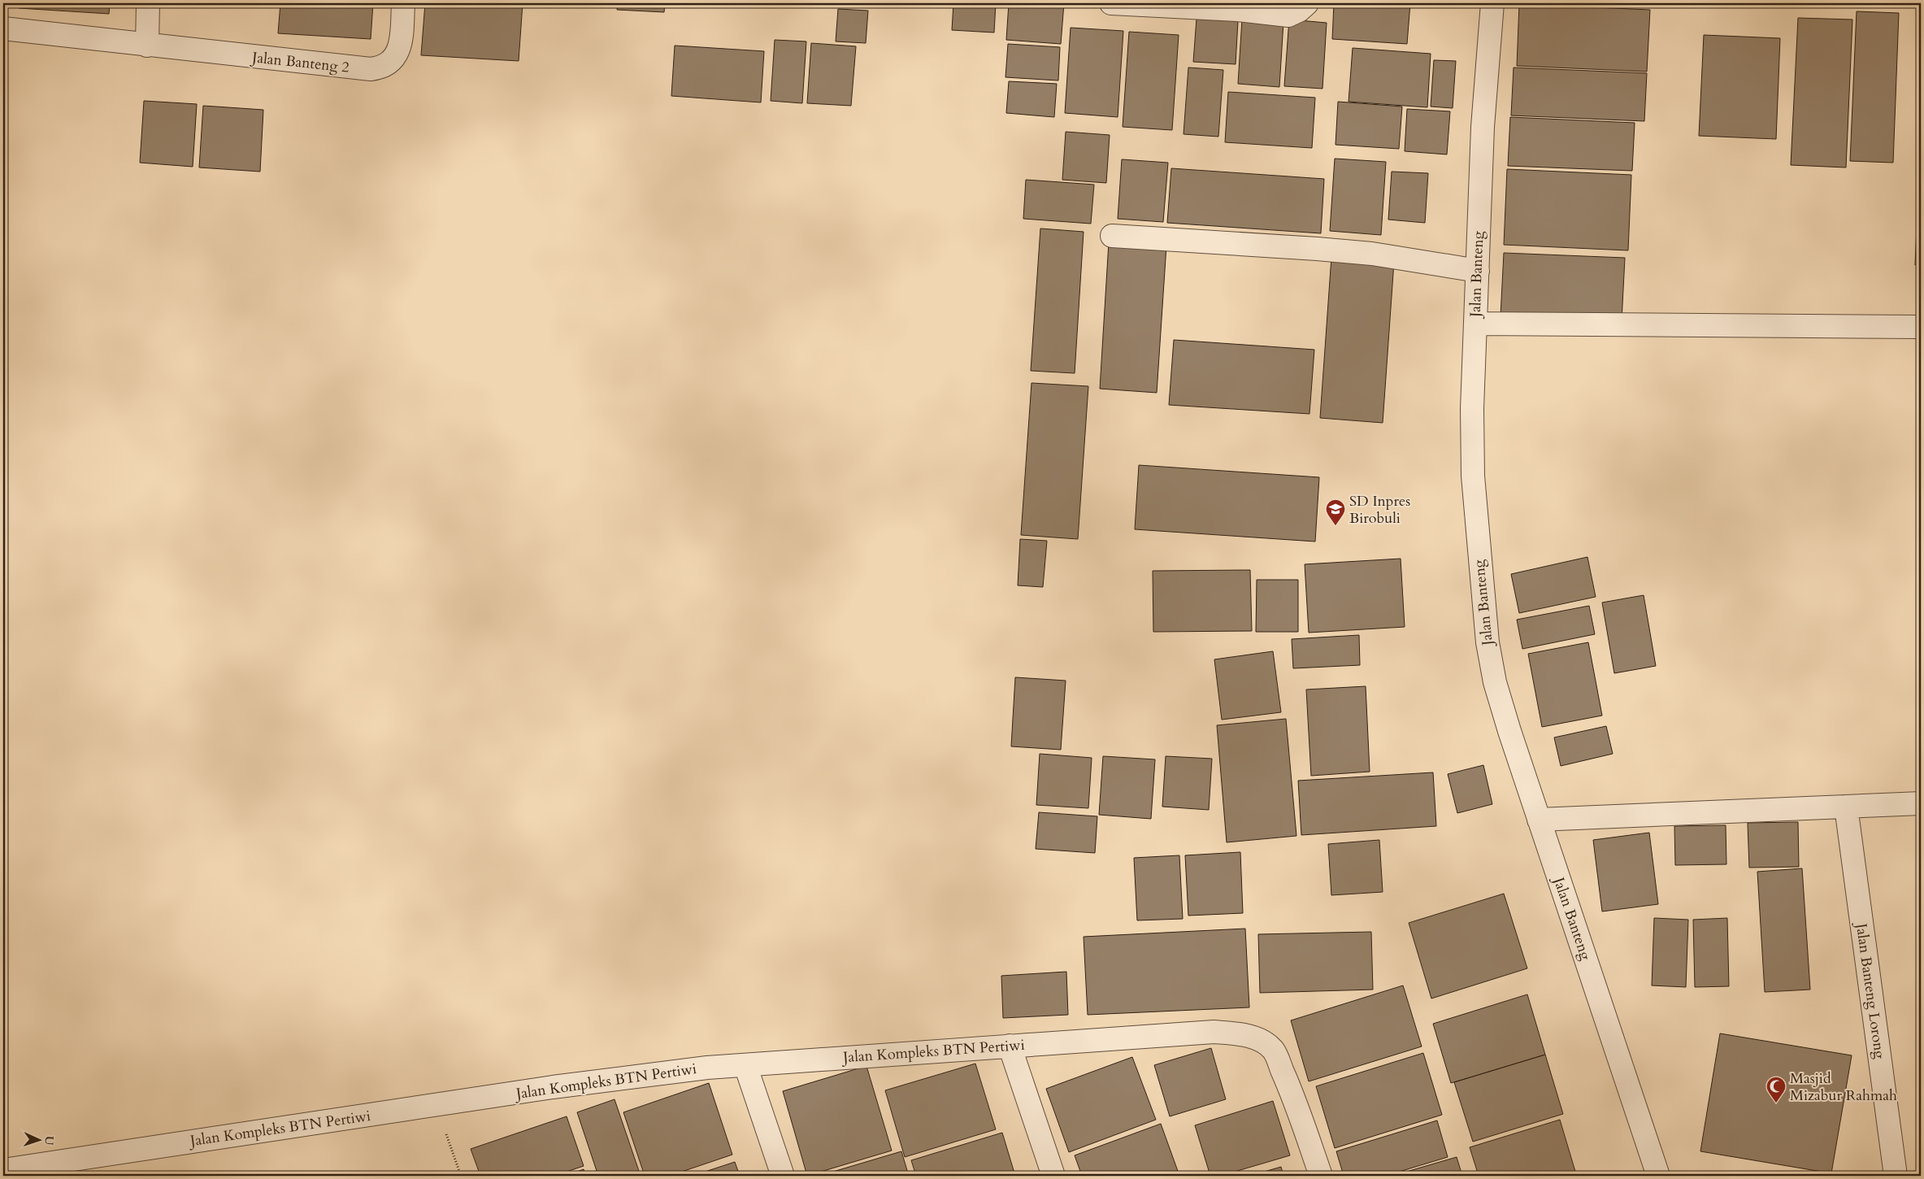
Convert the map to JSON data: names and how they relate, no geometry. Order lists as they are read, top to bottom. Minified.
{"streets":{"street":["Jalan Banteng 2","Jalan Banteng","Jalan Banteng Lorong","Jalan Kompleks BTN Pertiwi"]},"places":{"school or university":["SD Inpres Birobuli"],"mosque":["Masjid Mizabur Rahmah"]},"north":"right"}
